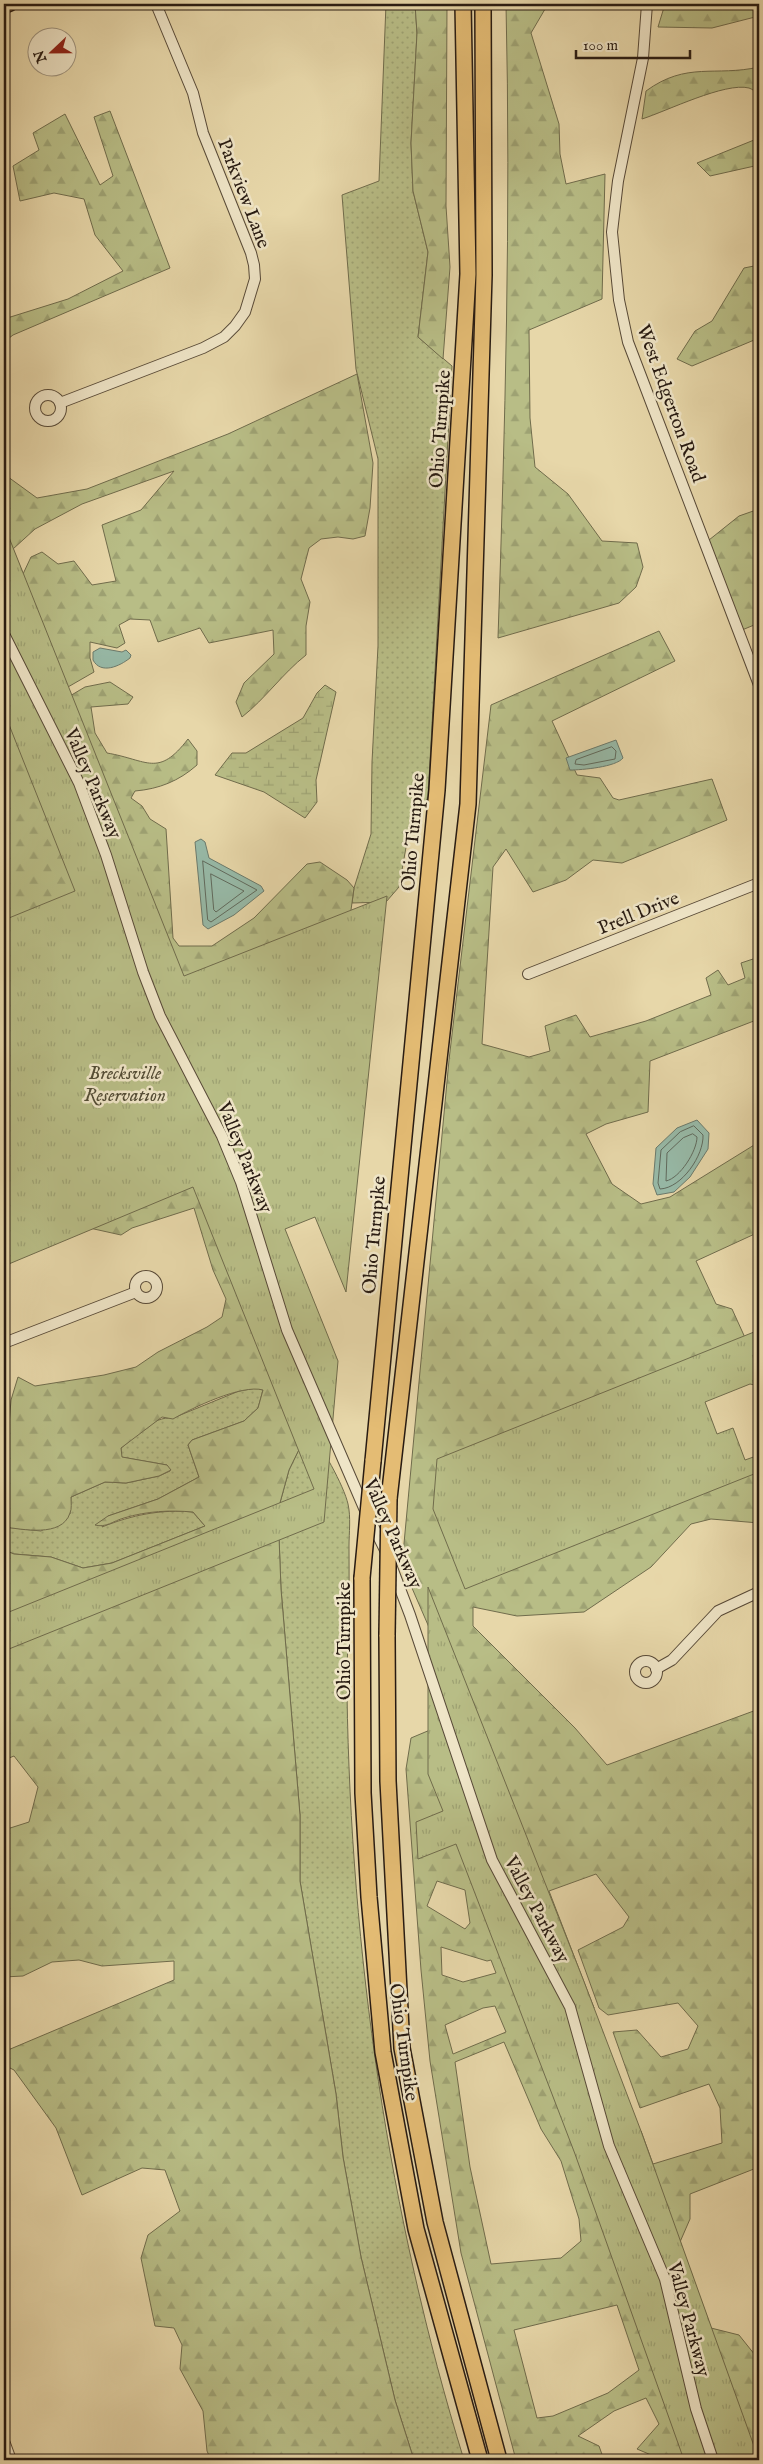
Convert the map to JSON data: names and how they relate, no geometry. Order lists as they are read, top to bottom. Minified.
{"streets":{"highway":["Ohio Turnpike"],"street":["Parkview Lane","West Edgerton Road","Valley Parkway","Prell Drive"]},"parks":["Brecksville Reservation"],"scale_bar":"100 m","north":"left"}
